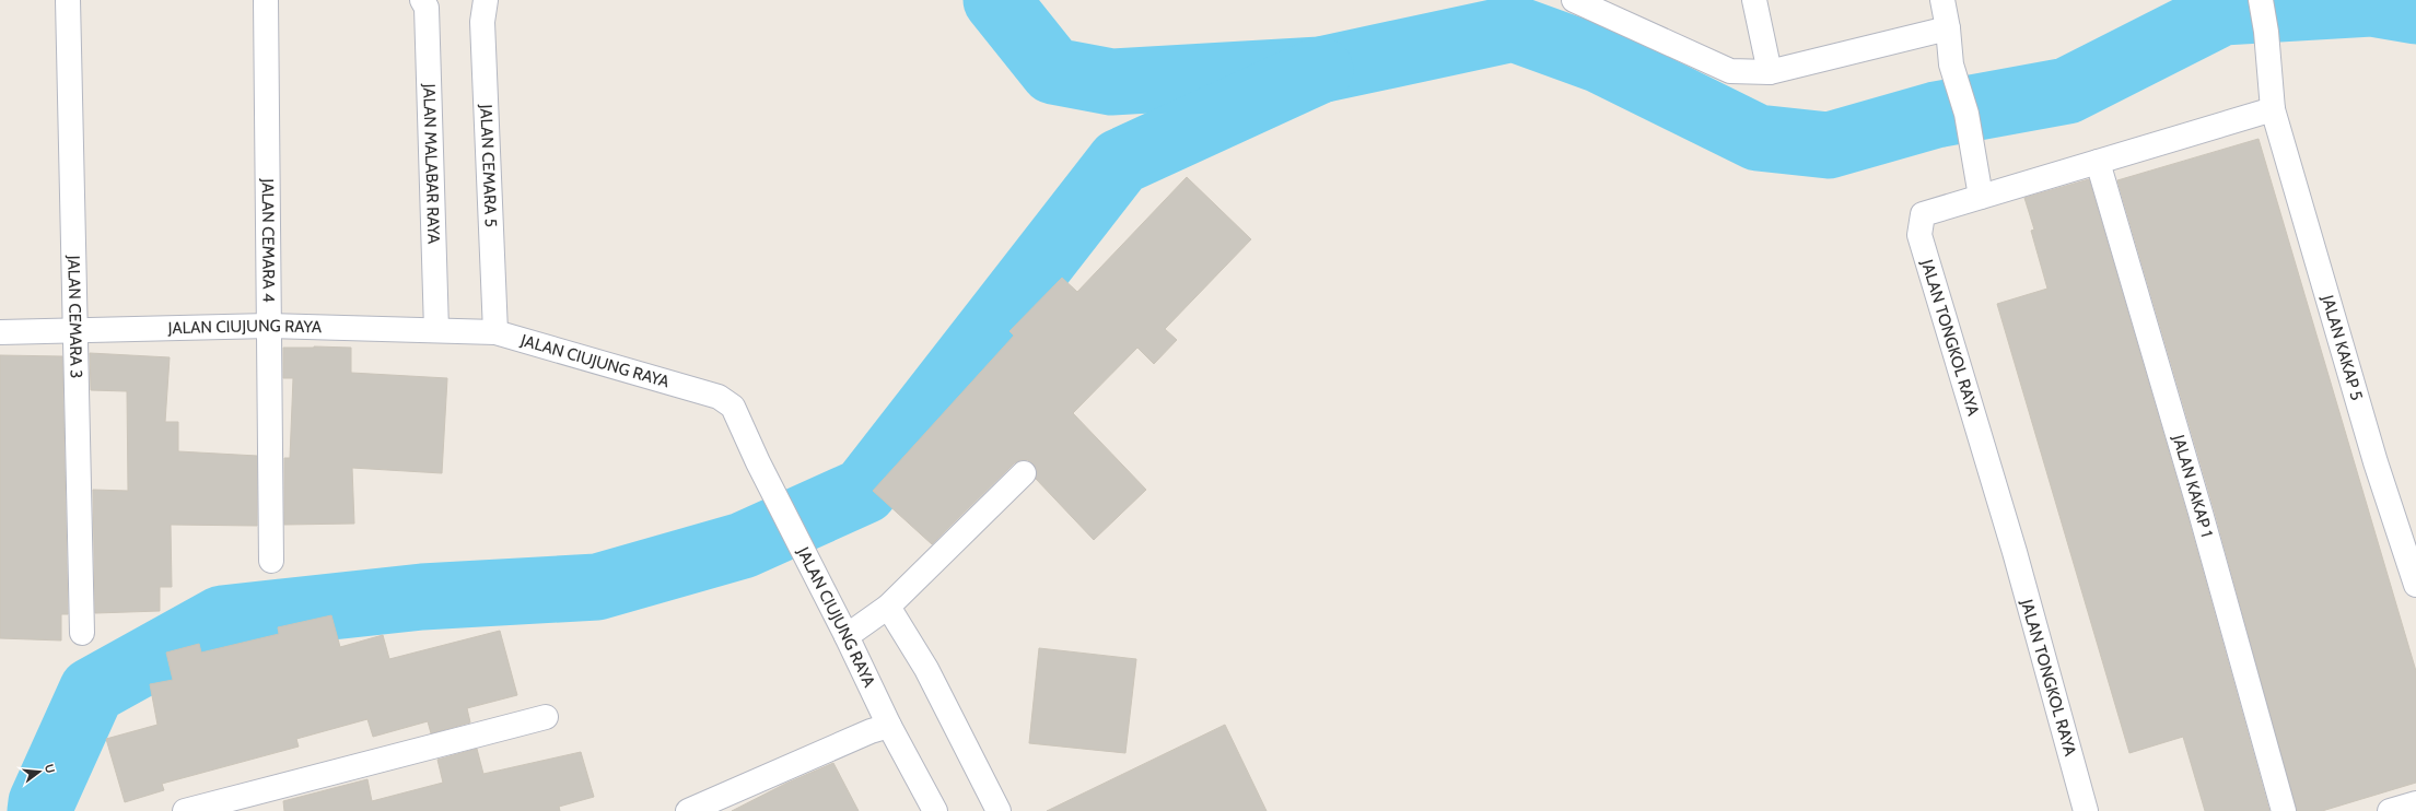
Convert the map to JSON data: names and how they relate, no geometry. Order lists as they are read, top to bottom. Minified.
{"streets":{"street":["JALAN MALABAR RAYA","JALAN CEMARA 5","JALAN CEMARA 4","JALAN CEMARA 3","JALAN CIUJUNG RAYA","JALAN TONGKOL RAYA","JALAN KAKAP 5","JALAN KAKAP 1"]},"crossings":[["JALAN MALABAR RAYA","JALAN CIUJUNG RAYA"],["JALAN CEMARA 5","JALAN CIUJUNG RAYA"],["JALAN CEMARA 4","JALAN CIUJUNG RAYA"],["JALAN CEMARA 3","JALAN CIUJUNG RAYA"],["JALAN TONGKOL RAYA","JALAN KAKAP 5"],["JALAN TONGKOL RAYA","JALAN KAKAP 1"]],"north":"right"}
